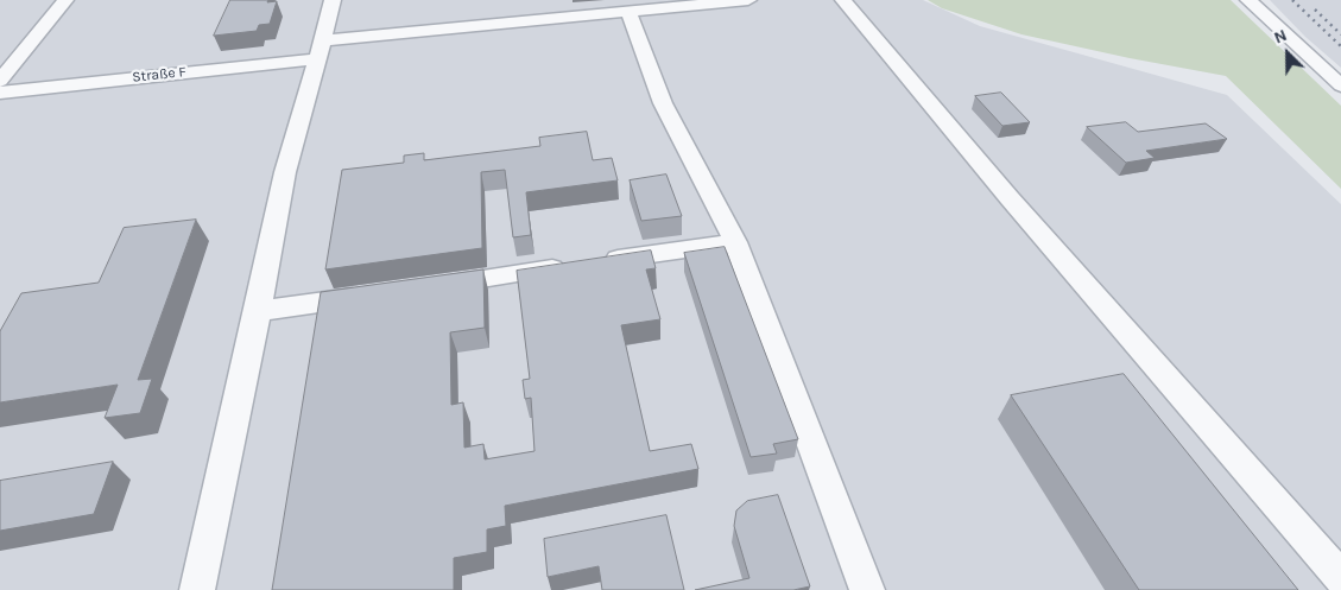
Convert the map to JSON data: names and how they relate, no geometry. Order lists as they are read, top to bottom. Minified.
{"streets":{"street":["Straße F"]},"north":"top left"}
